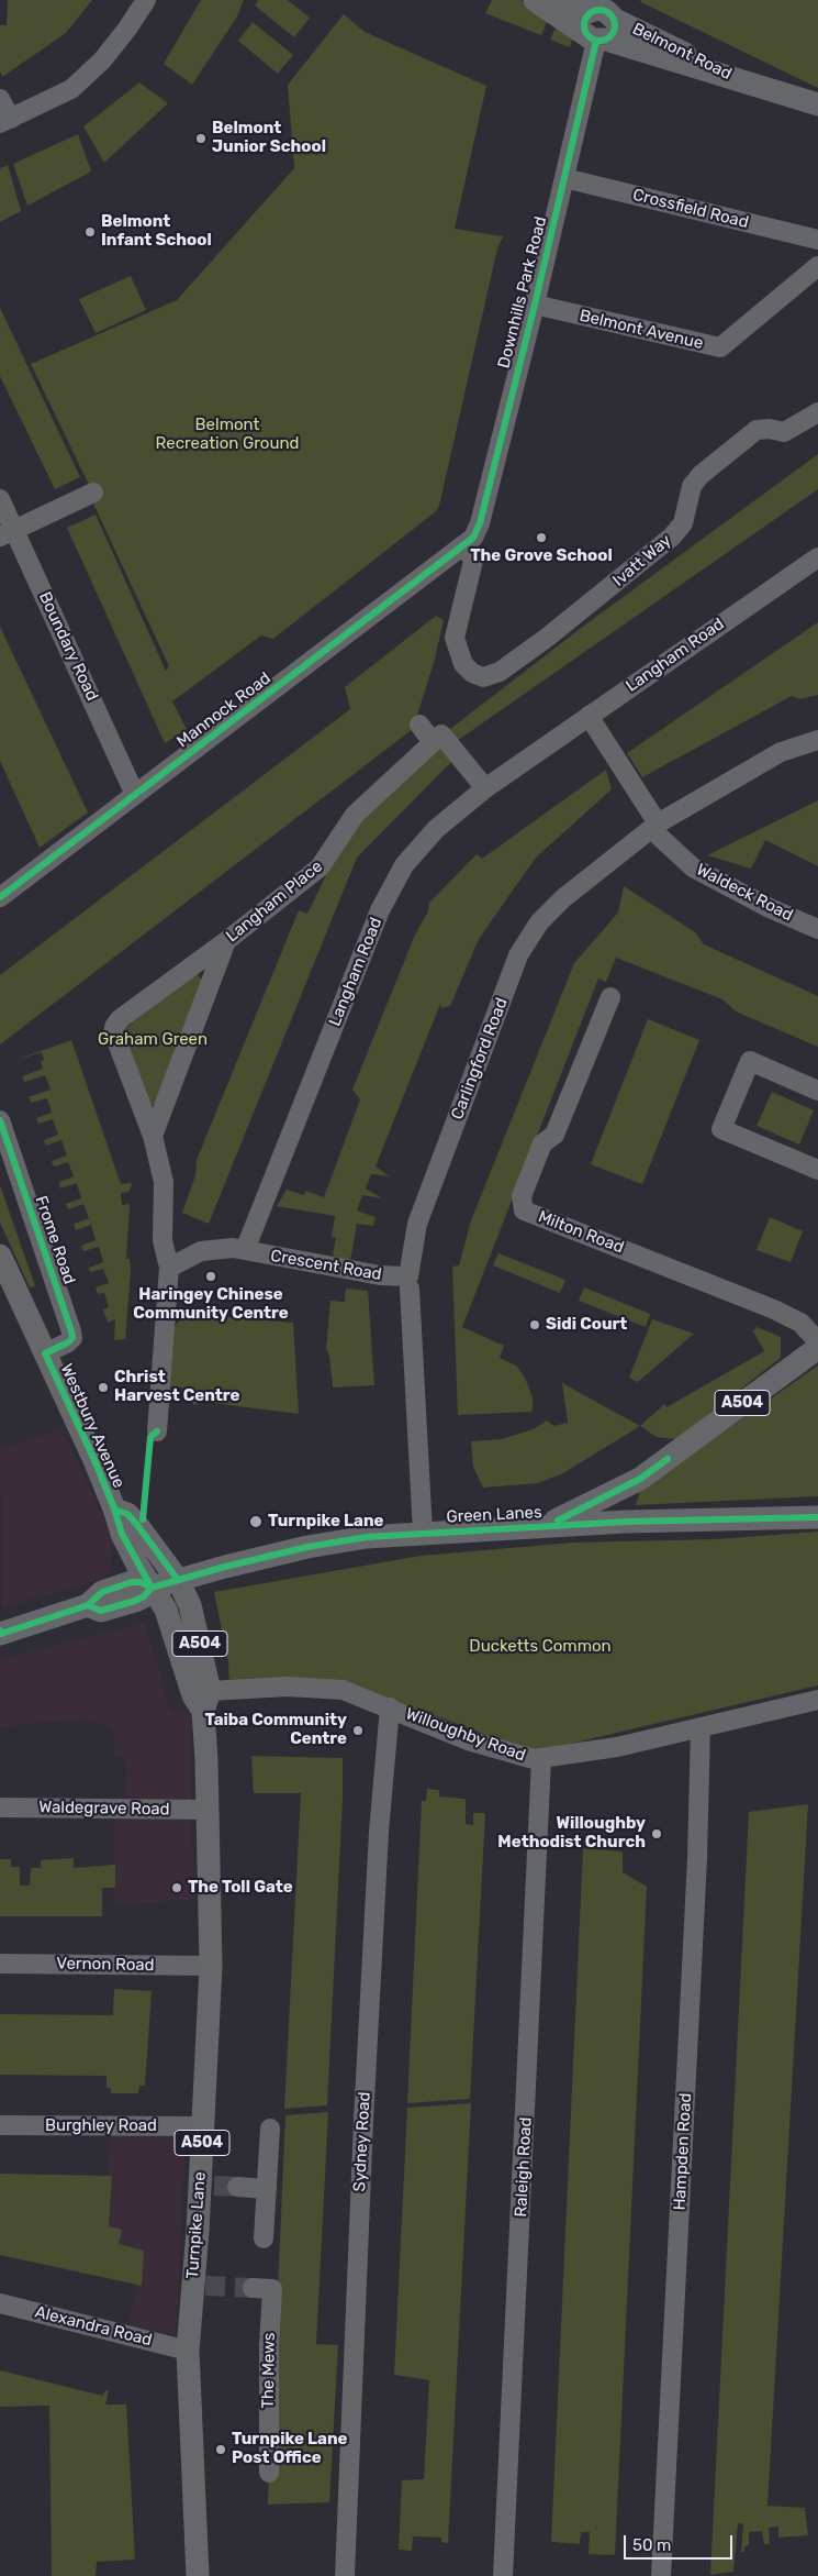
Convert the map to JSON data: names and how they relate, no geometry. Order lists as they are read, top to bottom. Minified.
{"streets":{"main road":["Belmont Road","A504","Westbury Avenue","Green Lanes","Turnpike Lane"],"street":["Crossfield Road","Downhills Park Road","Belmont Avenue","Ivatt Way","Boundary Road","Langham Road","Mannock Road","Waldeck Road","Langham Place","Carlingford Road","Milton Road","Frome Road","Crescent Road","Willoughby Road","Waldegrave Road","Vernon Road","Burghley Road","Sydney Road","Hampden Road","Raleigh Road","Alexandra Road","The Mews"]},"crossings":[["Belmont Road","Downhills Park Road"],["Crossfield Road","Downhills Park Road"],["Downhills Park Road","Belmont Avenue"],["Downhills Park Road","Ivatt Way"],["Downhills Park Road","Mannock Road"],["Ivatt Way","Mannock Road"],["Boundary Road","Mannock Road"],["Langham Road","Waldeck Road"],["Langham Road","Crescent Road"],["Waldeck Road","Carlingford Road"],["Carlingford Road","Crescent Road"],["Carlingford Road","Green Lanes"],["Frome Road","Westbury Avenue"],["A504","Green Lanes"],["Westbury Avenue","Green Lanes"],["Westbury Avenue","Turnpike Lane"],["Green Lanes","Turnpike Lane"],["Willoughby Road","Sydney Road"],["Willoughby Road","Hampden Road"],["Willoughby Road","Raleigh Road"],["Willoughby Road","Turnpike Lane"],["Waldegrave Road","Turnpike Lane"],["Vernon Road","Turnpike Lane"],["Burghley Road","Turnpike Lane"],["Turnpike Lane","Alexandra Road"]],"parks":["Belmont Recreation Ground","Graham Green","Ducketts Common"],"places":["Belmont Junior School","Belmont Infant School","The Grove School","Haringey Chinese Community Centre","Sidi Court","Christ Harvest Centre","Turnpike Lane","Taiba Community Centre","Willoughby Methodist Church","The Toll Gate","Turnpike Lane Post Office"],"scale_bar":"50 m"}
